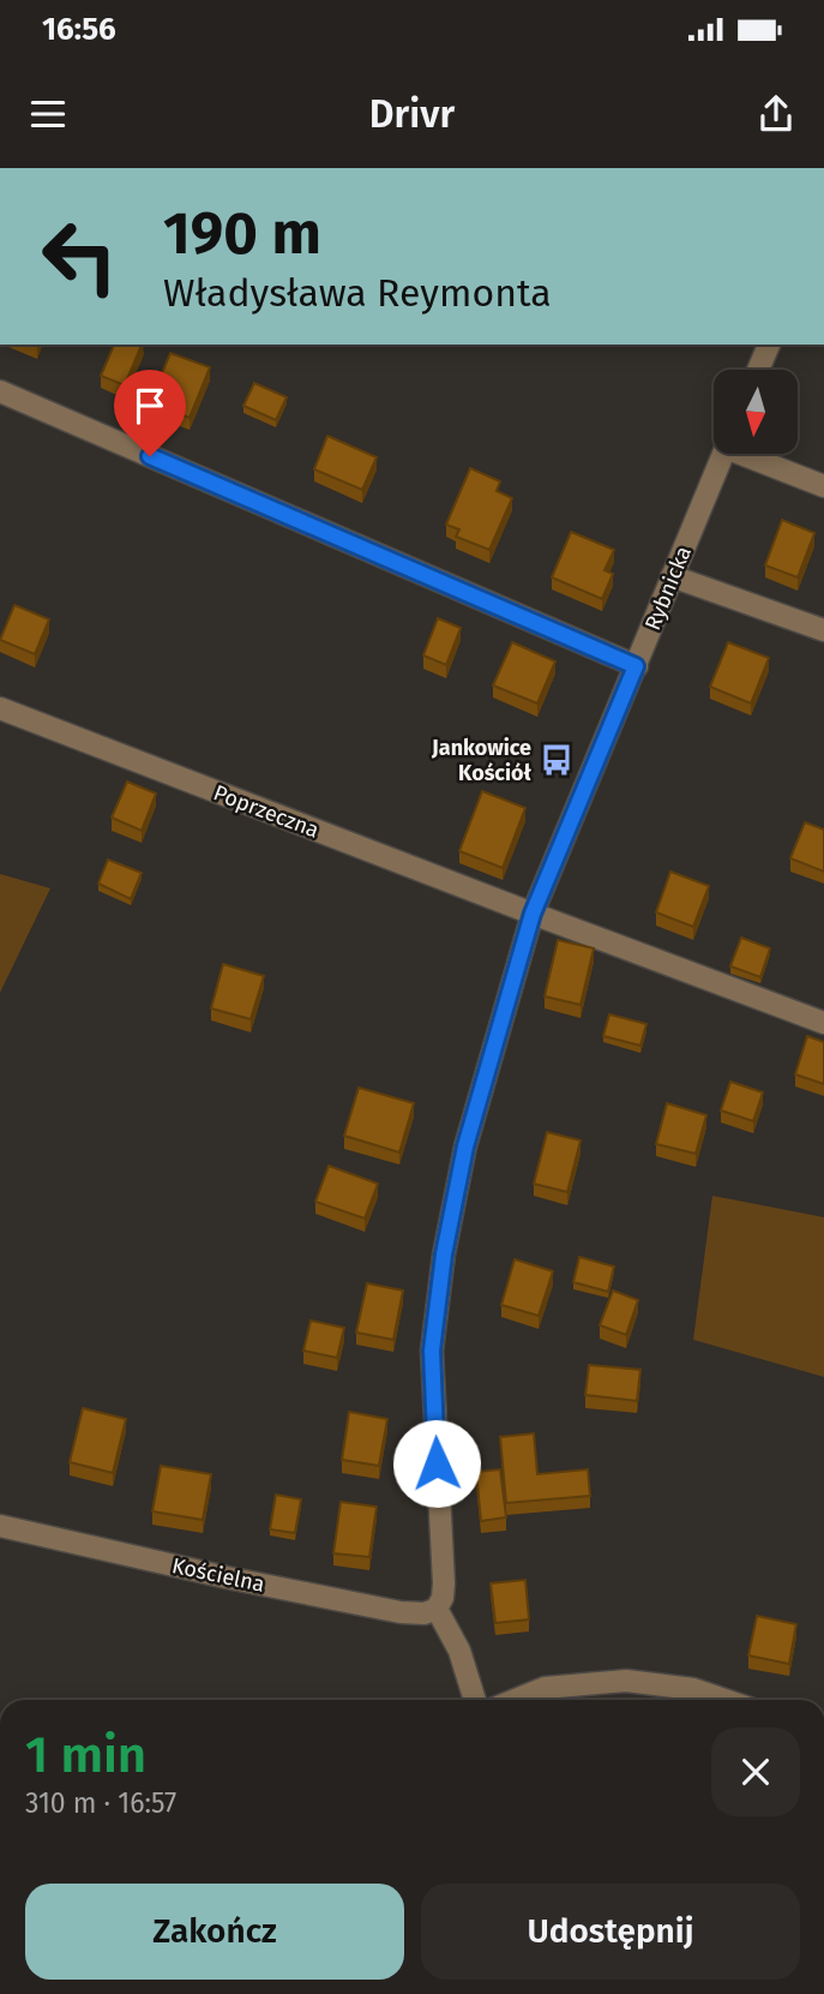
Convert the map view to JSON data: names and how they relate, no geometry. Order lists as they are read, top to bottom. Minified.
{"streets":{"street":["Rybnicka","Poprzeczna","Kościelna"]},"crossings":[["Rybnicka","Poprzeczna"],["Rybnicka","Kościelna"]],"places":{"bus stop":["Jankowice Kościół"]},"north":"bottom","page":{"status":"16:56","header":"Drivr","turn":["190 m","Władysława Reymonta"],"heading":["1 min","310 m · 16:57"],"buttons":["Zakończ","Udostępnij"]}}
